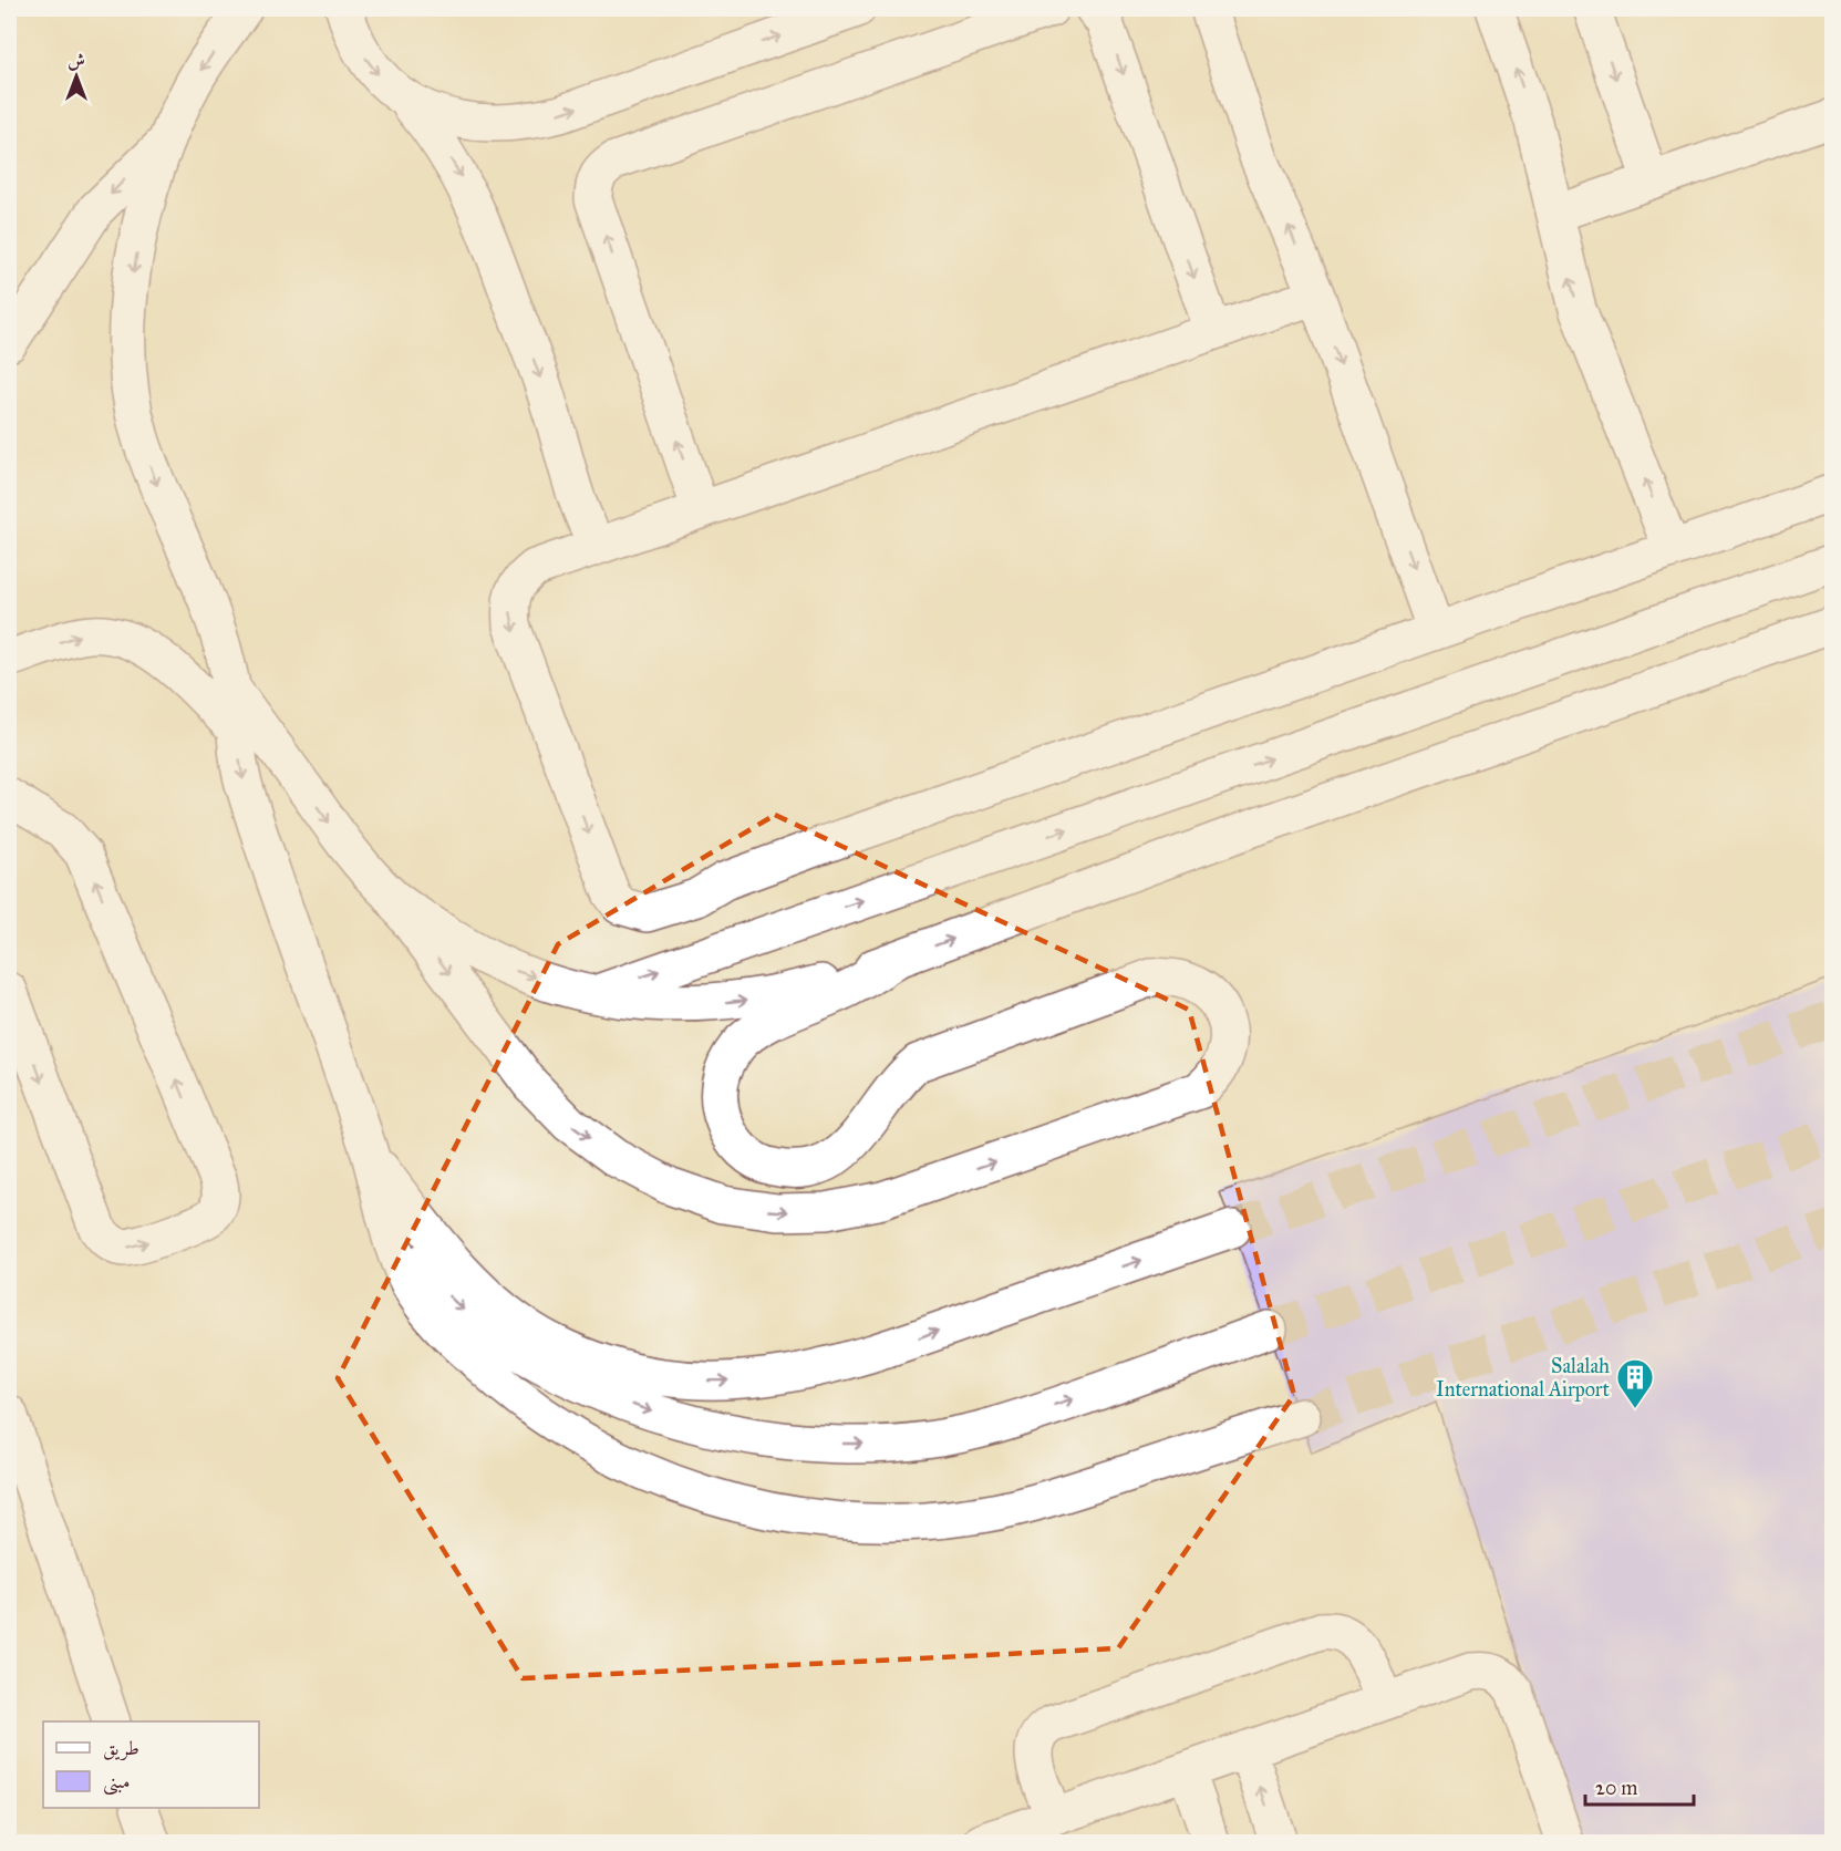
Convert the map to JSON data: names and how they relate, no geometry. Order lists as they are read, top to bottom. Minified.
{"places":{"building":["Salalah International Airport"]},"legend":["طريق","مبنى"],"scale_bar":"20 m","north":"top"}
